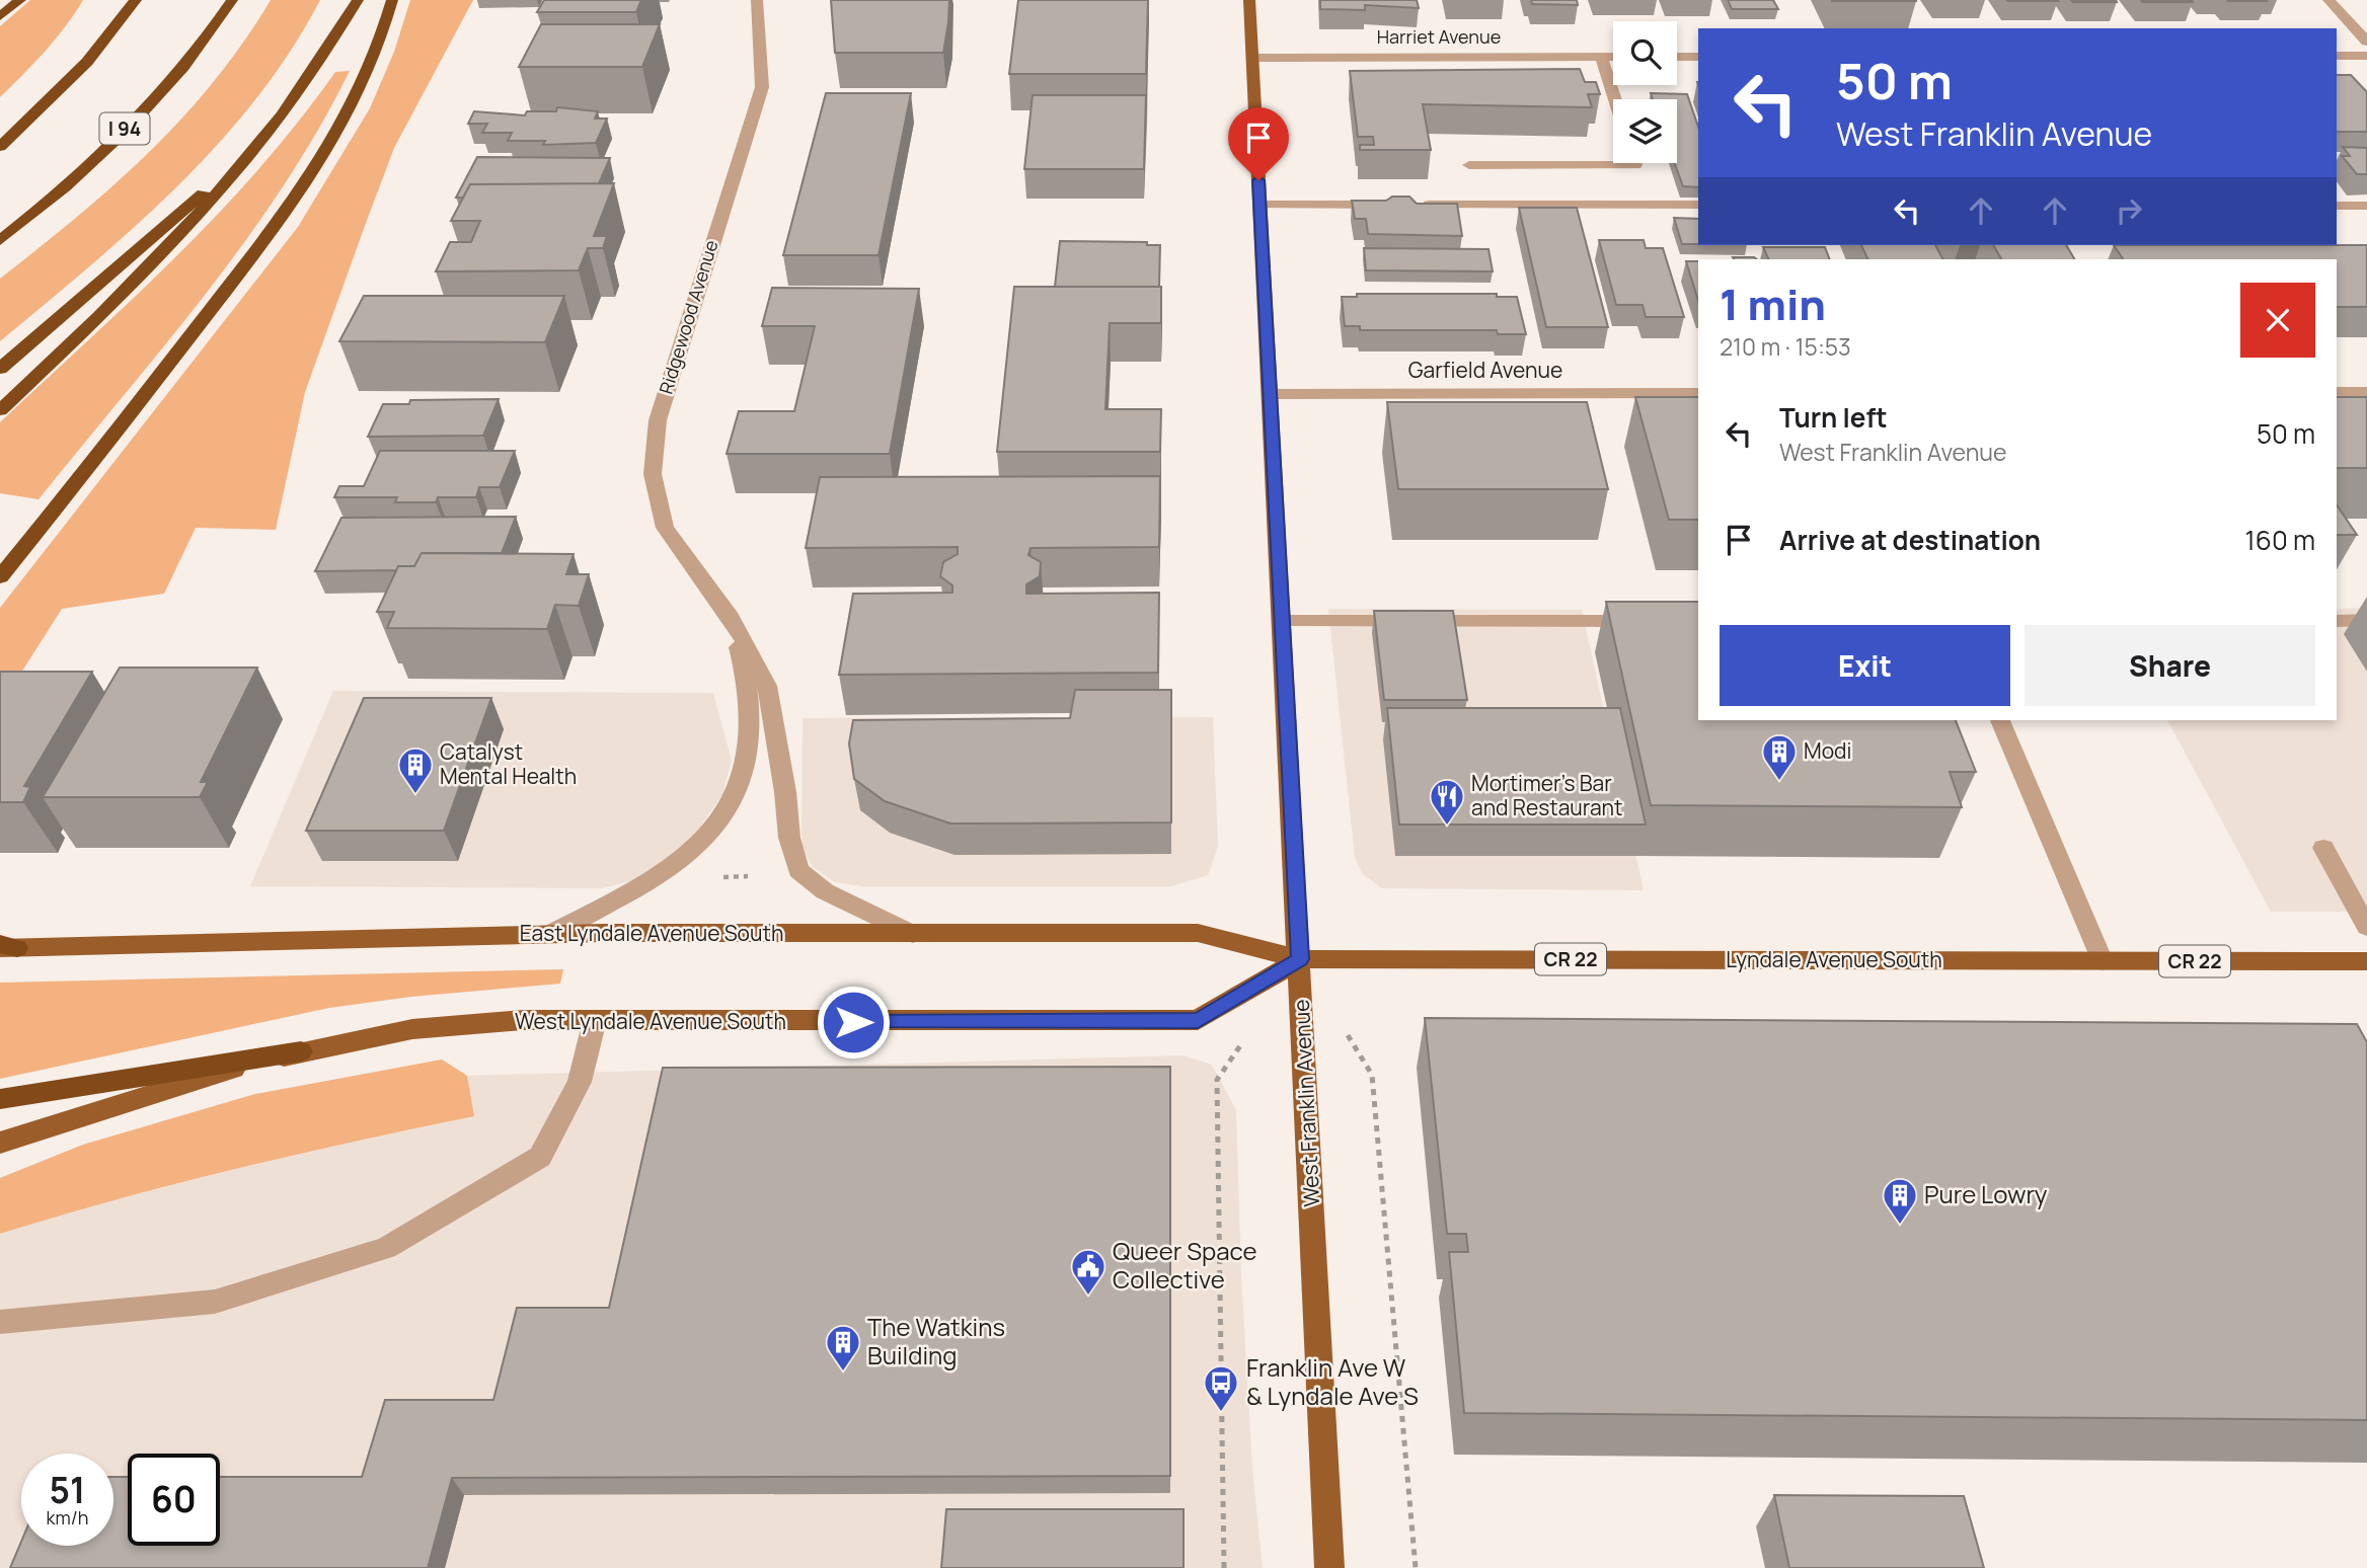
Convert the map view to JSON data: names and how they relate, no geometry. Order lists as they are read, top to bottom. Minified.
{"streets":{"highway":["I 94"],"main road":["East Lyndale Avenue South","CR 22","Lyndale Avenue South","West Lyndale Avenue South","West Franklin Avenue"],"street":["Harriet Avenue","Ridgewood Avenue","Garfield Avenue"]},"crossings":[["Harriet Avenue","West Franklin Avenue"],["Ridgewood Avenue","East Lyndale Avenue South"],["Garfield Avenue","West Franklin Avenue"],["East Lyndale Avenue South","Lyndale Avenue South"],["East Lyndale Avenue South","West Lyndale Avenue South"],["East Lyndale Avenue South","West Franklin Avenue"],["Lyndale Avenue South","West Lyndale Avenue South"],["Lyndale Avenue South","West Franklin Avenue"],["West Lyndale Avenue South","West Franklin Avenue"]],"places":{"building":["Modi","Catalyst Mental Health","Pure Lowry","The Watkins Building"],"restaurant":["Mortimer's Bar and Restaurant"],"public building":["Queer Space Collective"],"bus stop":["Franklin Ave W & Lyndale Ave S"]},"page":{"turn":["50 m","West Franklin Avenue"],"heading":["1 min","210 m · 15:53"],"list":[{"name":"Turn left","note":"West Franklin Avenue","value":"50 m"},{"name":"Arrive at destination","value":"160 m"}],"buttons":["Exit","Share"],"speed":"51 km/h","limit":"60"}}
